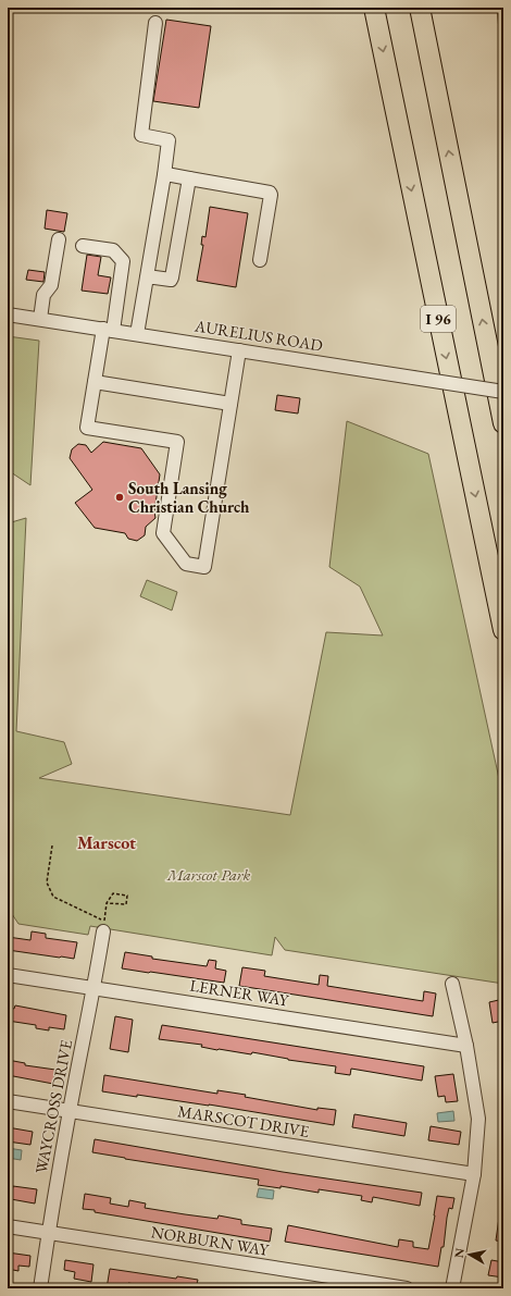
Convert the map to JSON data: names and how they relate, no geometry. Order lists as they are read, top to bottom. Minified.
{"streets":{"highway":["I 96"],"street":["AURELIUS ROAD","LERNER WAY","WAYCROSS DRIVE","MARSCOT DRIVE","NORBURN WAY"]},"crossings":[["LERNER WAY","WAYCROSS DRIVE"],["WAYCROSS DRIVE","MARSCOT DRIVE"],["WAYCROSS DRIVE","NORBURN WAY"]],"districts":["Marscot"],"parks":["Marscot Park"],"places":["South Lansing Christian Church"],"north":"left"}
